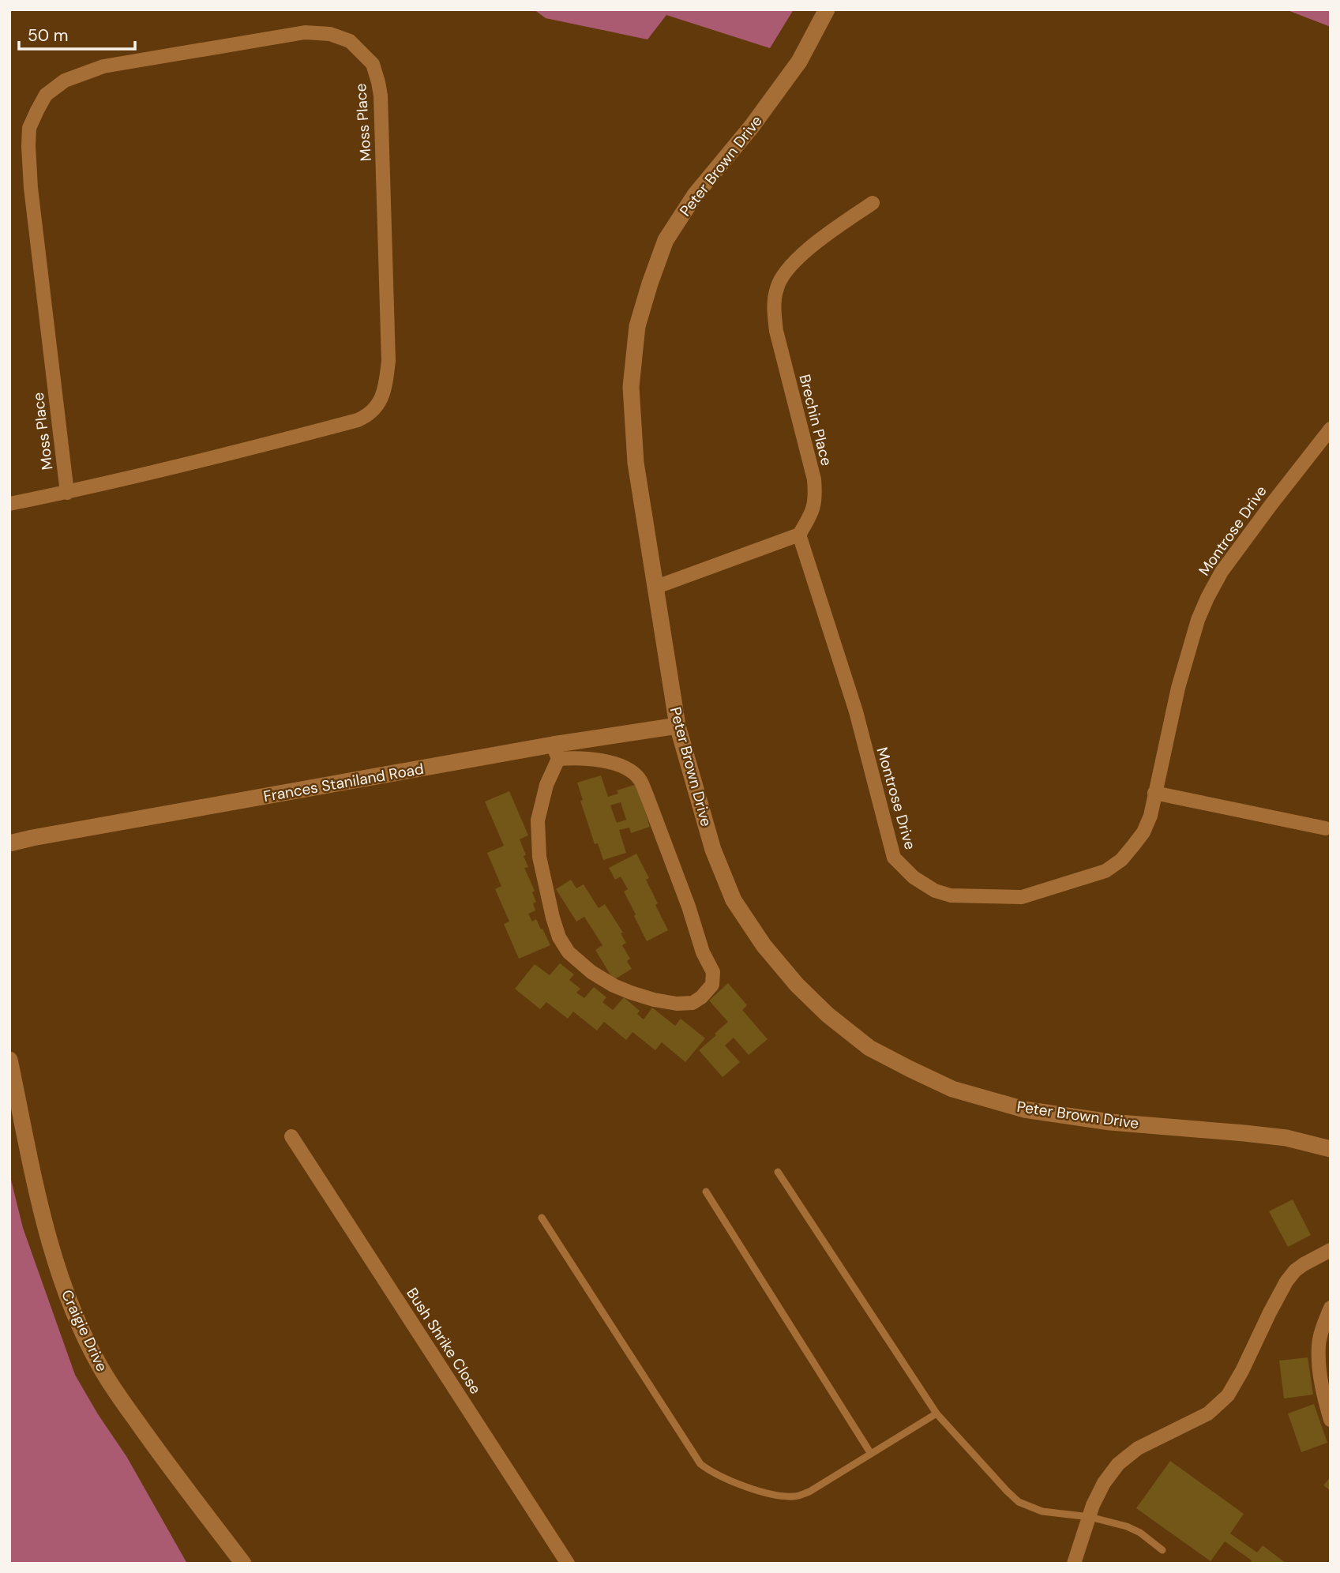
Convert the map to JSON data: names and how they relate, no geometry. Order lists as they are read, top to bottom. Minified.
{"streets":{"street":["Moss Place","Peter Brown Drive","Brechin Place","Montrose Drive","Frances Staniland Road","Craigie Drive","Bush Shrike Close"]},"crossings":[["Peter Brown Drive","Frances Staniland Road"],["Brechin Place","Montrose Drive"]],"scale_bar":"50 m"}
